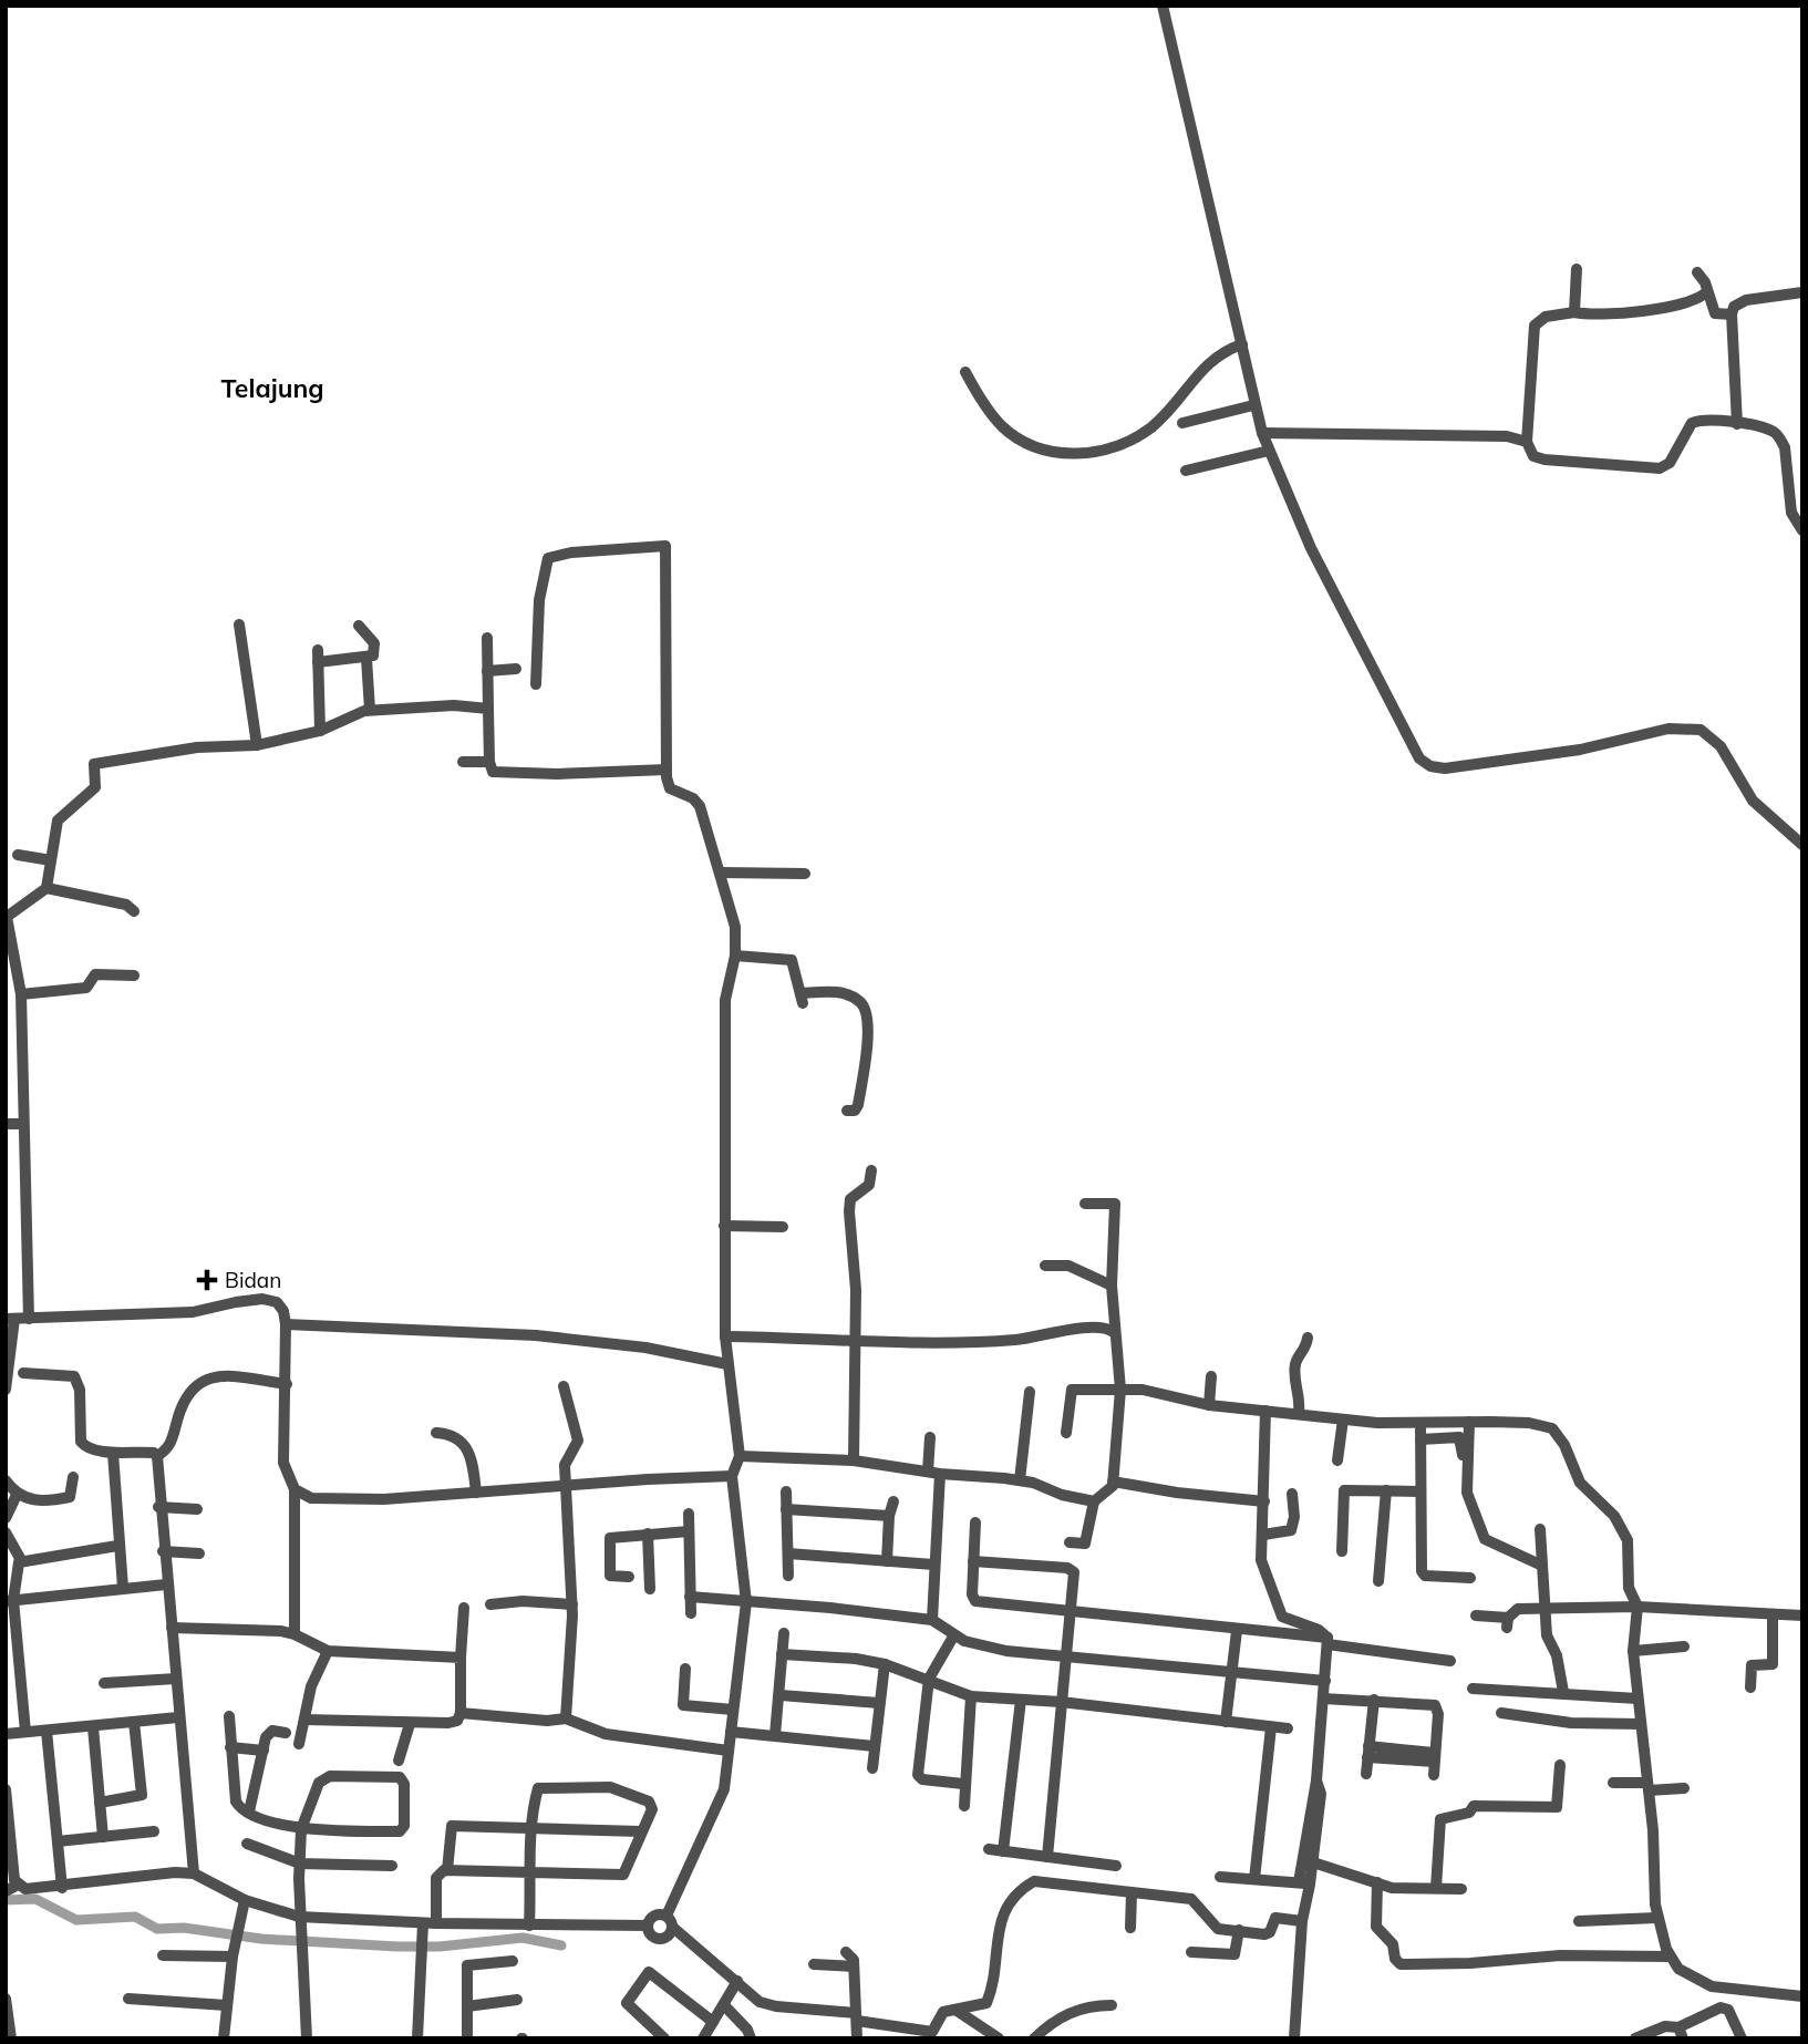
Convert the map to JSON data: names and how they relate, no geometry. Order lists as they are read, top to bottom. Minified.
{"districts":["Telajung"],"places":{"health":["Bidan"]}}
